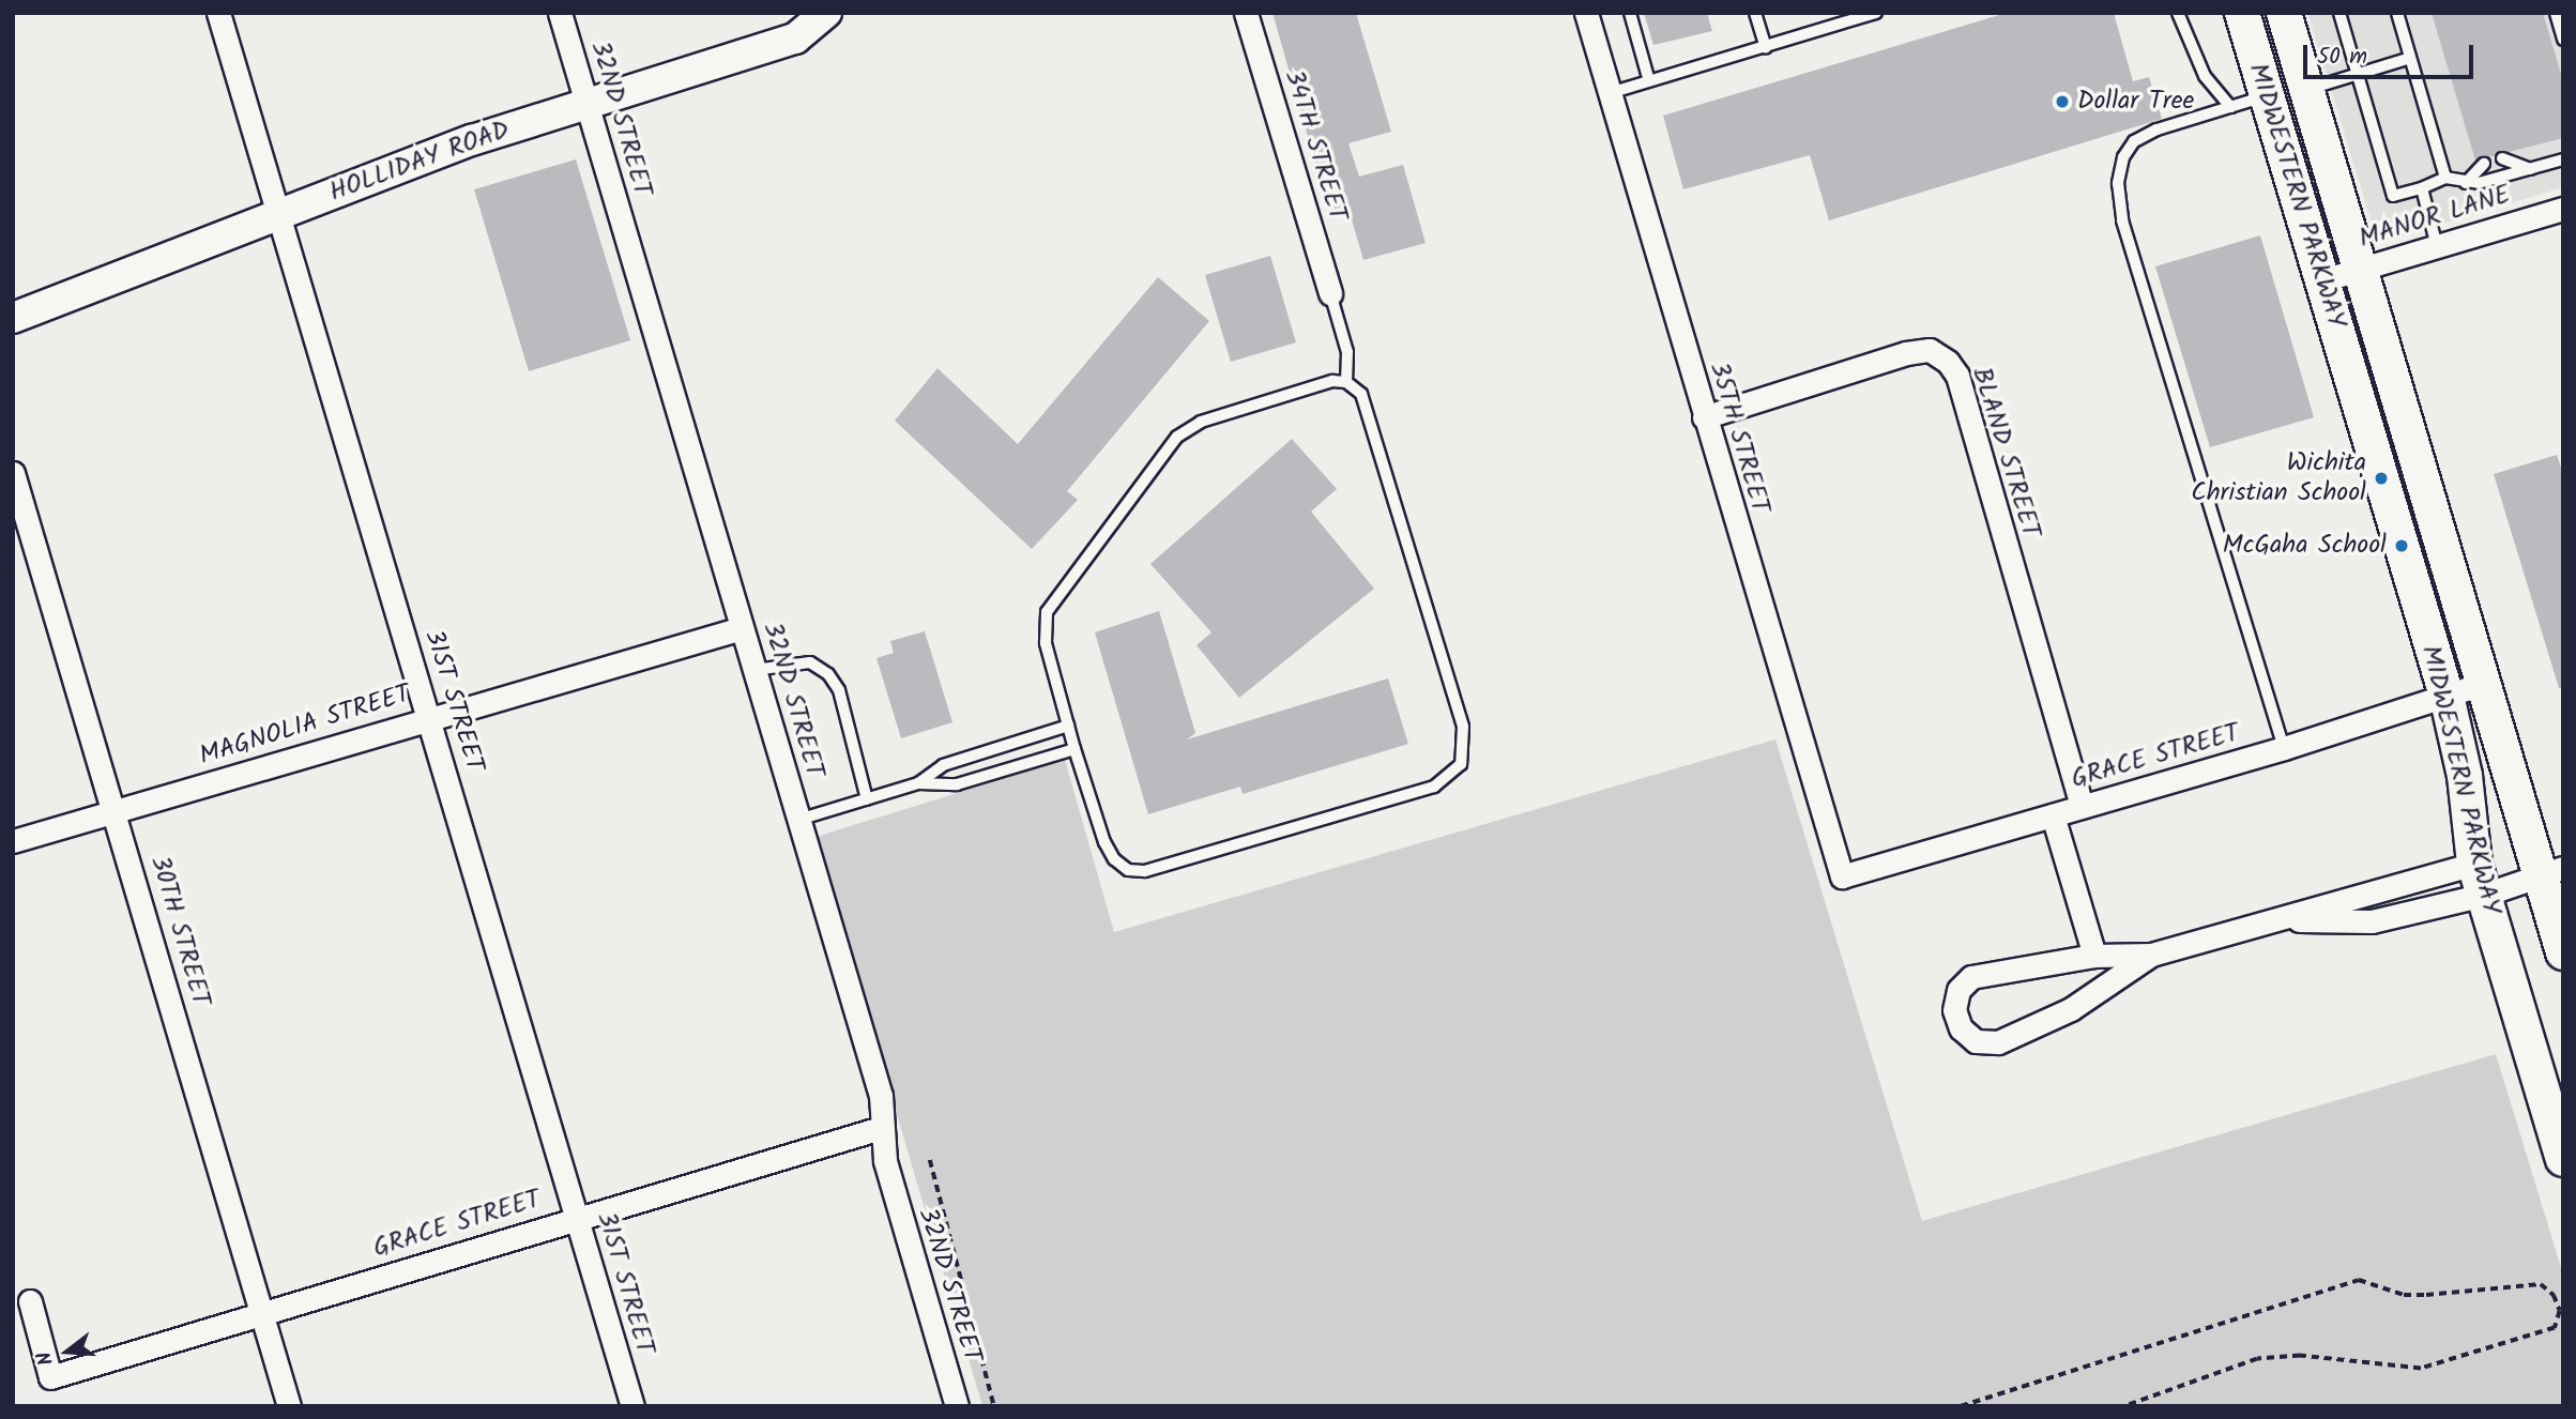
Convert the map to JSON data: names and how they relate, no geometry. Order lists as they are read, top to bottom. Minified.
{"streets":{"main road":["MIDWESTERN PARKWAY"],"street":["32ND STREET","34TH STREET","HOLLIDAY ROAD","MANOR LANE","35TH STREET","BLAND STREET","31ST STREET","MAGNOLIA STREET","GRACE STREET","30TH STREET"]},"crossings":[["32ND STREET","HOLLIDAY ROAD"],["32ND STREET","MAGNOLIA STREET"],["32ND STREET","GRACE STREET"],["HOLLIDAY ROAD","31ST STREET"],["MIDWESTERN PARKWAY","MANOR LANE"],["MIDWESTERN PARKWAY","GRACE STREET"],["35TH STREET","BLAND STREET"],["35TH STREET","GRACE STREET"],["BLAND STREET","GRACE STREET"],["31ST STREET","MAGNOLIA STREET"],["31ST STREET","GRACE STREET"],["MAGNOLIA STREET","30TH STREET"],["GRACE STREET","30TH STREET"]],"places":["Dollar Tree","Wichita Christian School","McGaha School"],"scale_bar":"50 m","north":"left"}
